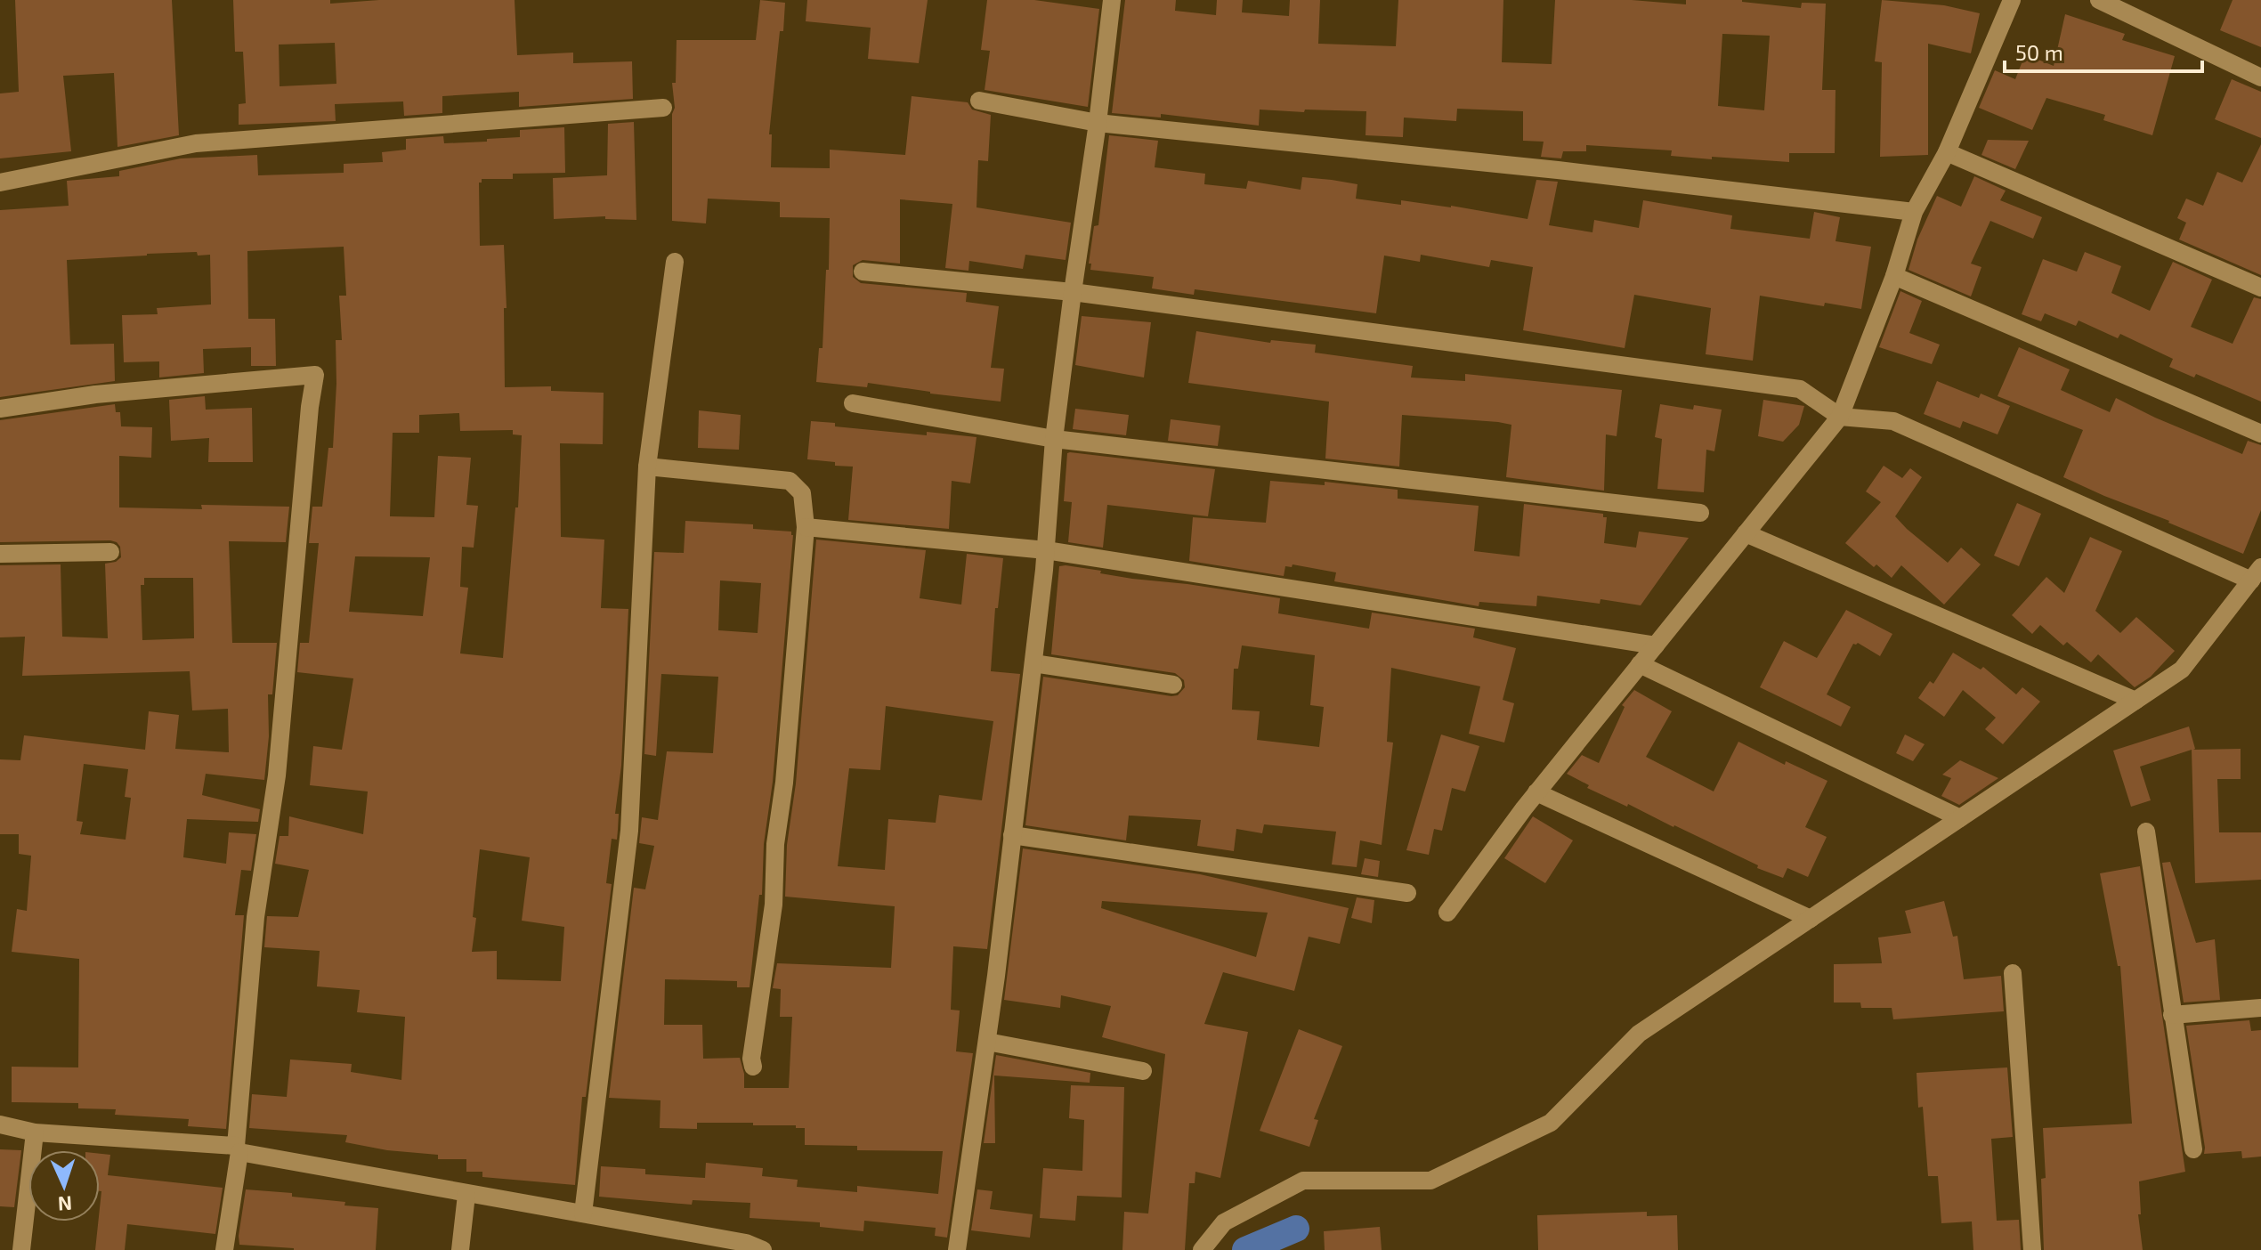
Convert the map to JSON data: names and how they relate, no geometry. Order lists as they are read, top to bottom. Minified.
{"scale_bar":"50 m","north":"bottom"}
